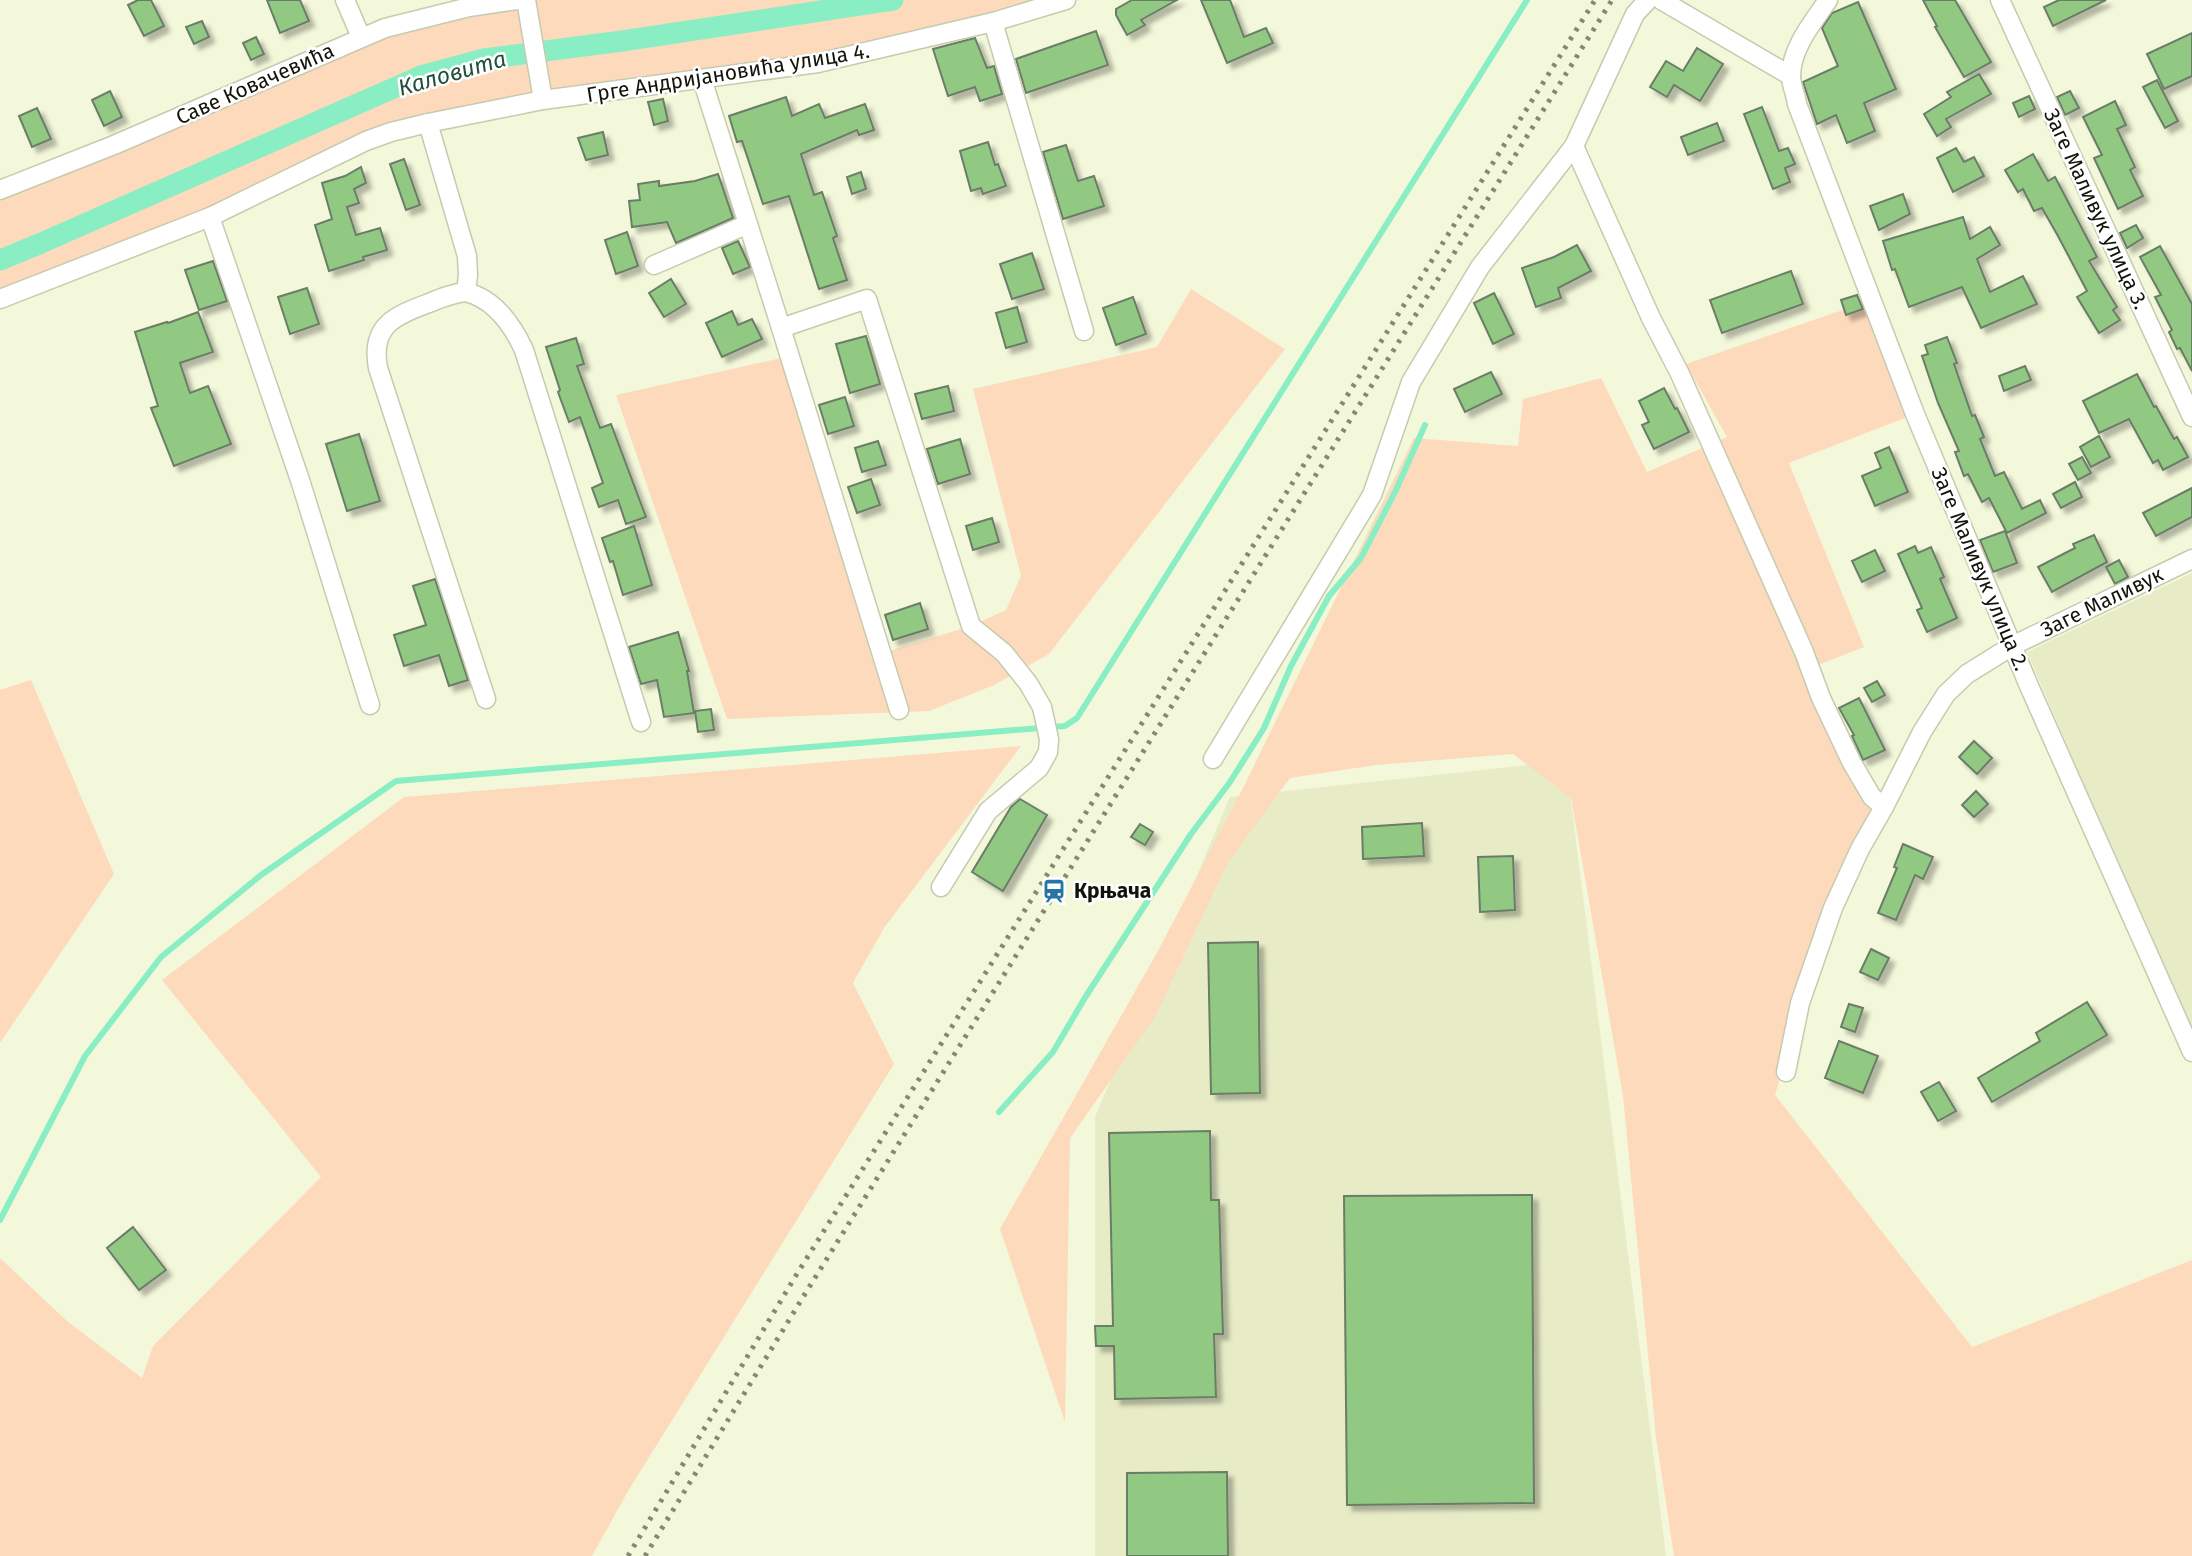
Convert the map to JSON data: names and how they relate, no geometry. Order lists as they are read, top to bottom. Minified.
{"streets":{"street":["Грге Андријановића улица 4.","Саве Ковачевића","Заге Маливук улица 3.","Заге Маливук улица 2.","Заге Маливук"]},"crossings":[["Заге Маливук улица 2.","Заге Маливук"]],"water":["Каловита"],"places":{"station":["Крњача"]}}
